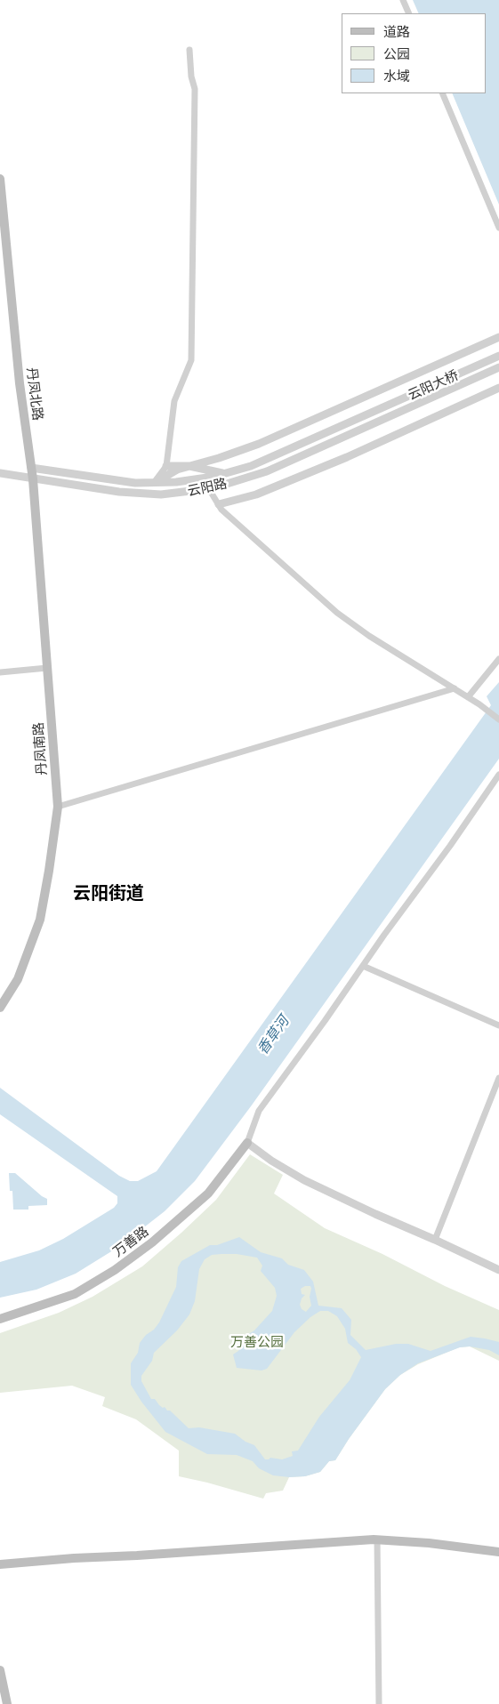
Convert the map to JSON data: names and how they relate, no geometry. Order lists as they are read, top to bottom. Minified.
{"streets":{"main road":["丹凤北路","丹凤南路","万善路"],"street":["云阳大桥","云阳路"]},"crossings":[["云阳大桥","云阳路"],["丹凤北路","云阳路"],["丹凤北路","丹凤南路"],["云阳路","丹凤南路"]],"districts":["云阳街道"],"water":["香草河"],"parks":["万善公园"],"legend":["道路","公园","水域"]}
